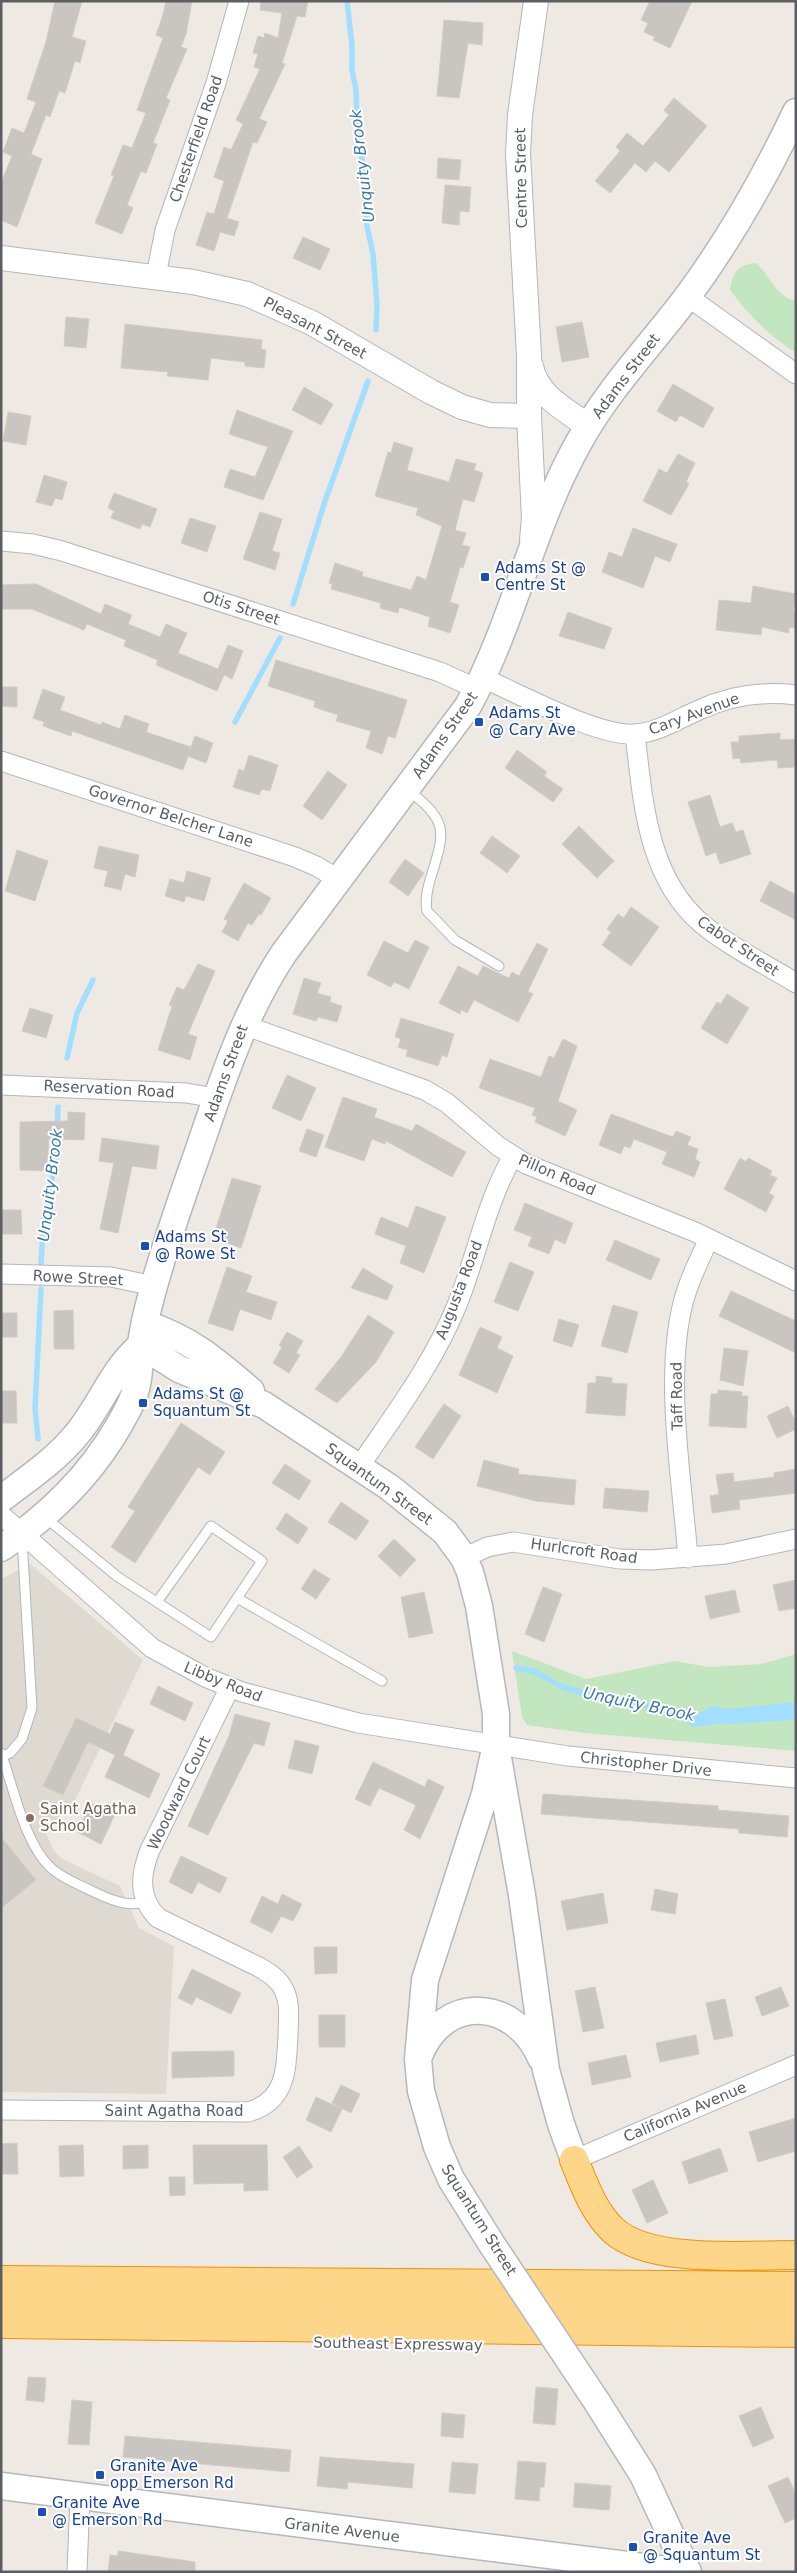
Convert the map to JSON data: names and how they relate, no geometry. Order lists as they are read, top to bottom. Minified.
{"streets":{"highway":["Southeast Expressway"],"main road":["Adams Street","Squantum Street","Granite Avenue"],"street":["Chesterfield Road","Centre Street","Pleasant Street","Otis Street","Cary Avenue","Governor Belcher Lane","Cabot Street","Reservation Road","Pillon Road","Rowe Street","Augusta Road","Taff Road","Hurlcroft Road","Libby Road","Christopher Drive","Woodward Court","Saint Agatha Road","California Avenue"]},"crossings":[["Chesterfield Road","Pleasant Street"],["Centre Street","Pleasant Street"],["Centre Street","Adams Street"],["Adams Street","Otis Street"],["Adams Street","Cary Avenue"],["Adams Street","Governor Belcher Lane"],["Adams Street","Reservation Road"],["Adams Street","Pillon Road"],["Adams Street","Rowe Street"],["Adams Street","Squantum Street"],["Adams Street","Libby Road"],["Otis Street","Cary Avenue"],["Cary Avenue","Cabot Street"],["Pillon Road","Augusta Road"],["Pillon Road","Taff Road"],["Augusta Road","Squantum Street"],["Taff Road","Hurlcroft Road"],["Squantum Street","Hurlcroft Road"],["Squantum Street","Libby Road"],["Squantum Street","Christopher Drive"],["Squantum Street","California Avenue"],["Libby Road","Christopher Drive"],["Libby Road","Woodward Court"],["Woodward Court","Saint Agatha Road"]],"water":["Unquity Brook"],"places":{"transit":["Adams St @ Centre St","Adams St @ Cary Ave","Adams St @ Rowe St","Adams St @ Squantum St","Granite Ave opp Emerson Rd","Granite Ave @ Emerson Rd","Granite Ave @ Squantum St"],"other":["Saint Agatha School"]}}
